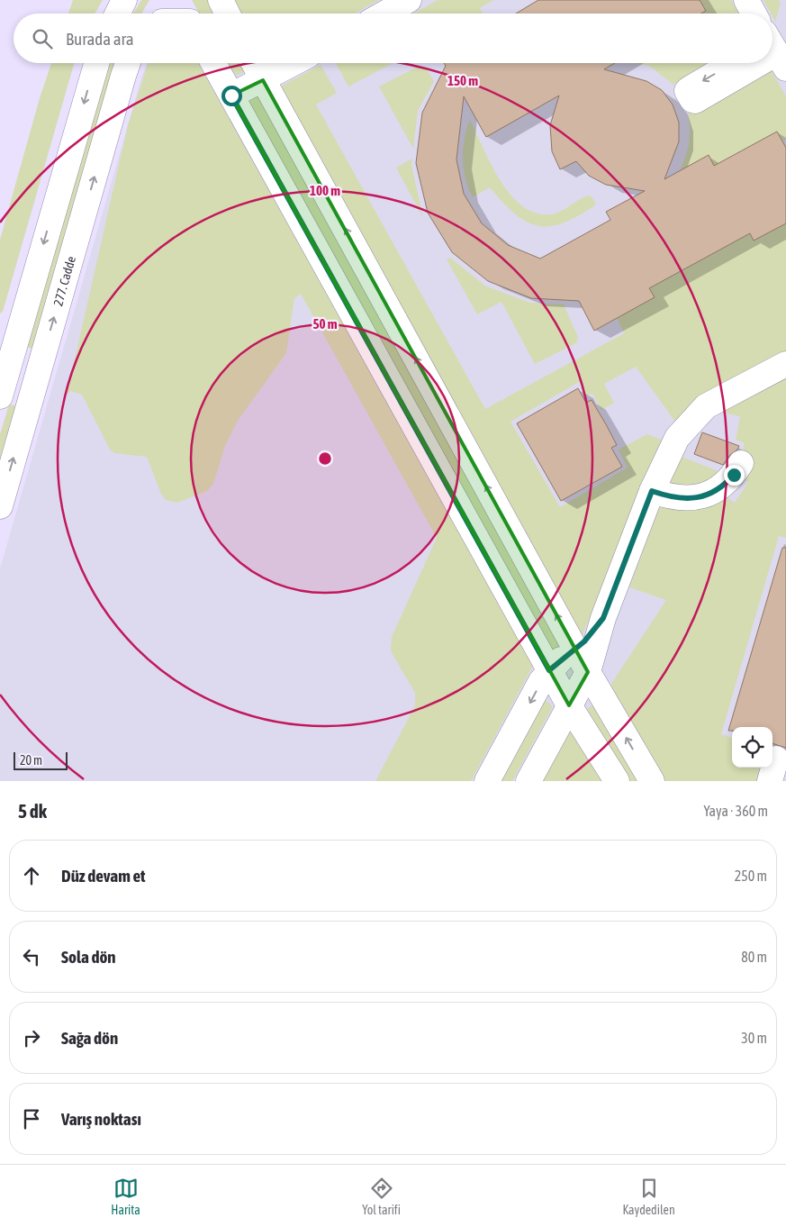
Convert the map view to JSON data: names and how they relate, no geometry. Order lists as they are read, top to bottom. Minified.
{"streets":{"street":["277. Cadde"]},"scale_bar":"20 m","page":{"search":"Burada ara","scale":"20 m","heading":["5 dk","Yaya · 360 m"],"list":[["Düz devam et","250 m"],["Sola dön","80 m"],["Sağa dön","30 m"],"Varış noktası"],"nav":["Harita","Yol tarifi","Kaydedilen"]},"rings":["150 m","100 m","50 m"]}
